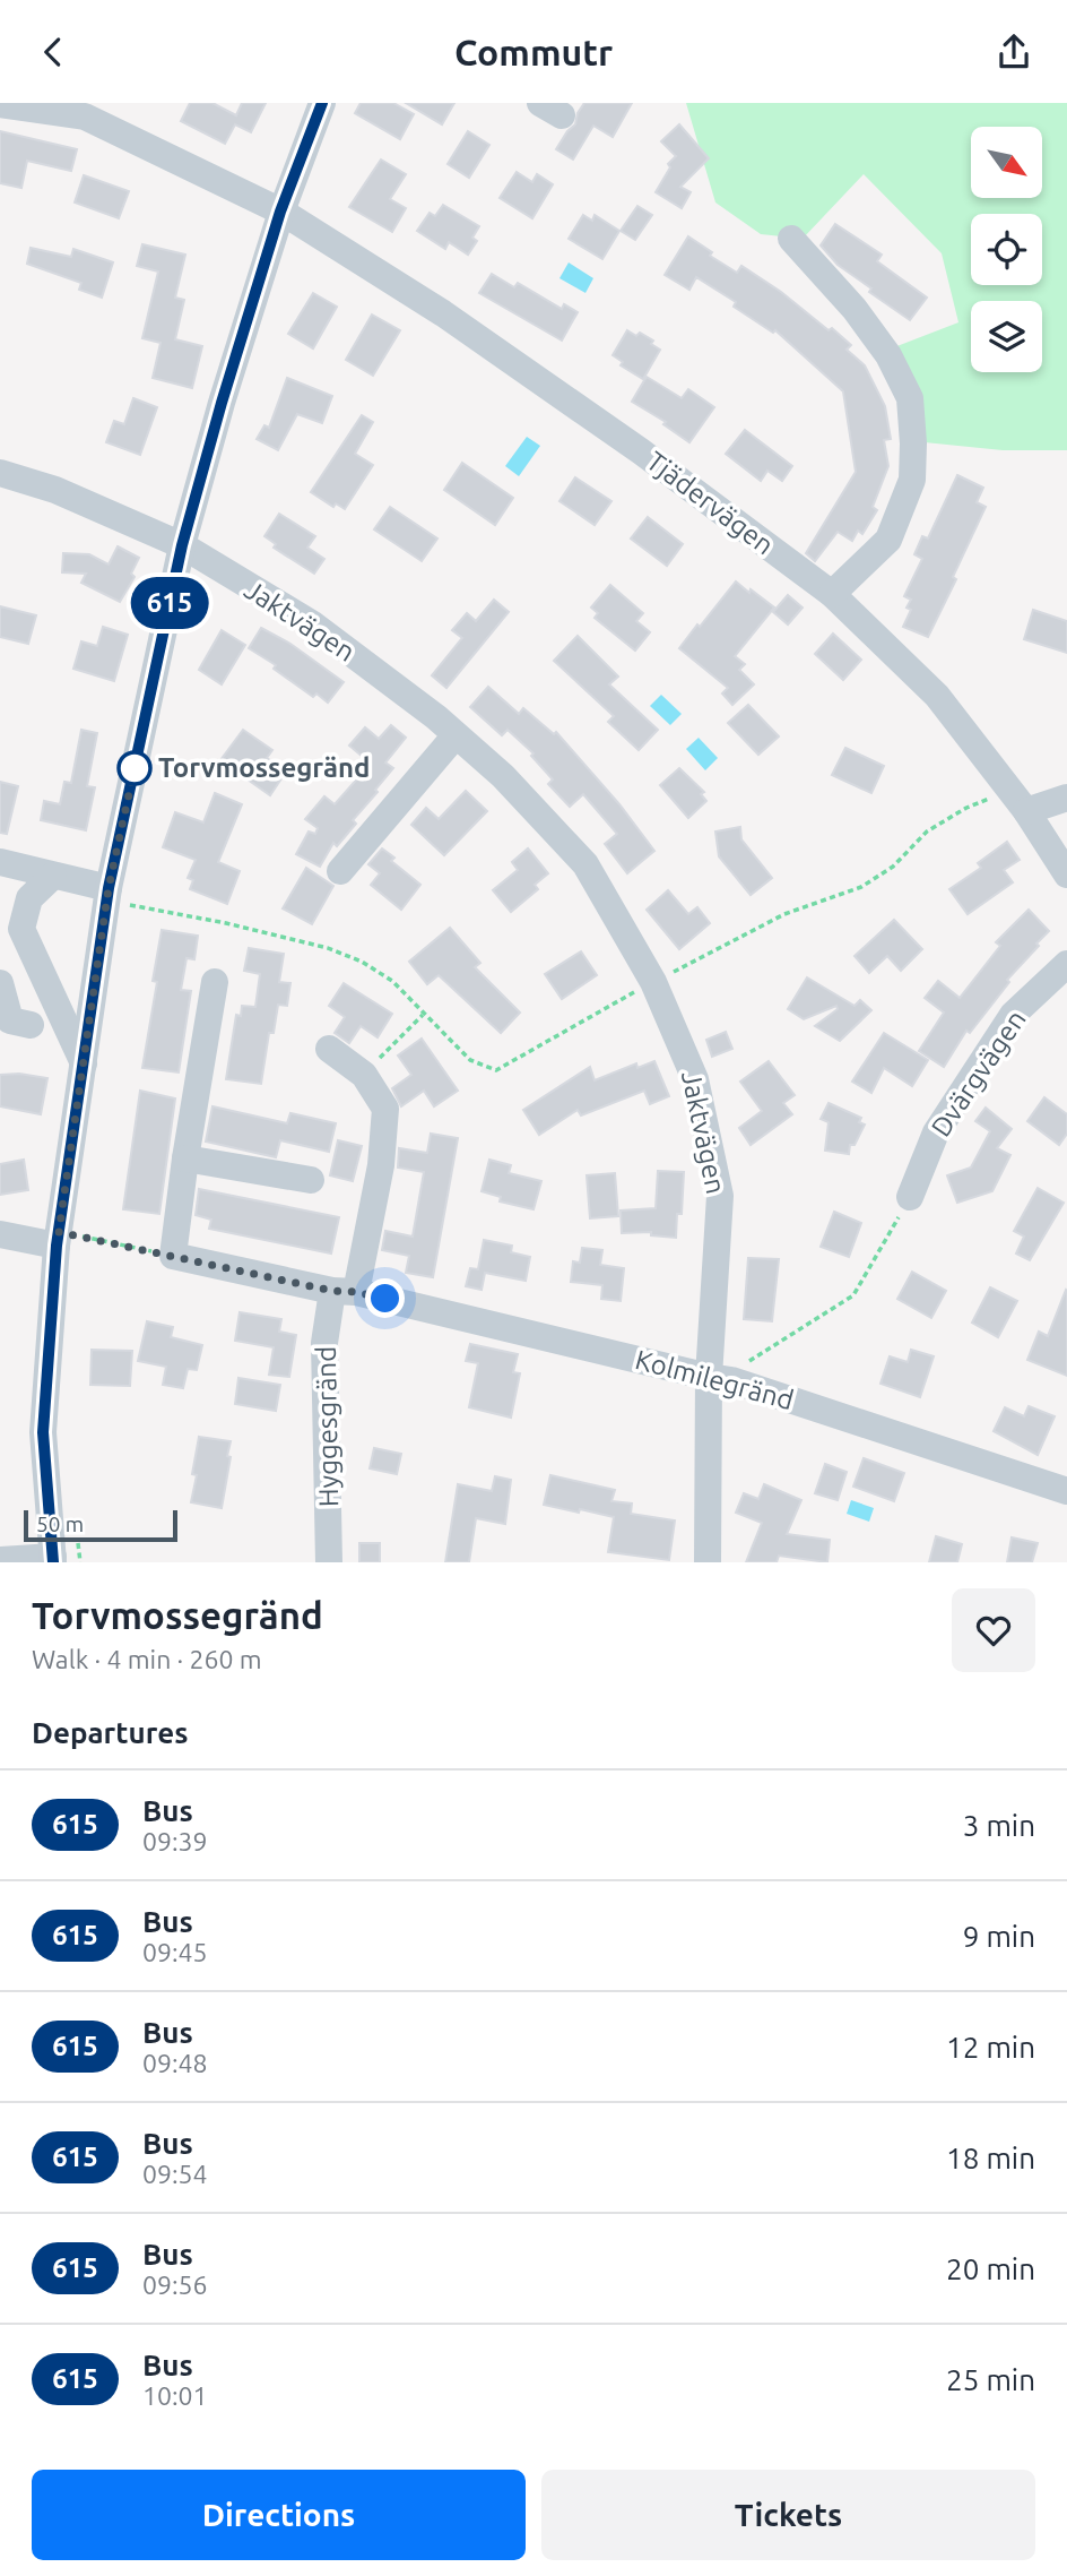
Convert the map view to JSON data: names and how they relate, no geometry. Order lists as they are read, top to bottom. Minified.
{"streets":{"street":["Tjädervägen","Jaktvägen","Dvärgvägen","Kolmilegränd","Hyggesgränd"]},"crossings":[["Jaktvägen","Kolmilegränd"],["Kolmilegränd","Hyggesgränd"]],"places":["Torvmossegränd"],"lines":["bus line 615"],"scale_bar":"50 m","north":"bottom right","page":{"header":"Commutr","on_map":"615","scale":"50 m","heading":[["Torvmossegränd","Walk · 4 min · 260 m"],"Departures"],"list":[{"mark":"615","name":"Bus","note":"09:39","value":"3 min"},{"mark":"615","name":"Bus","note":"09:45","value":"9 min"},{"mark":"615","name":"Bus","note":"09:48","value":"12 min"},{"mark":"615","name":"Bus","note":"09:54","value":"18 min"},{"mark":"615","name":"Bus","note":"09:56","value":"20 min"},{"mark":"615","name":"Bus","note":"10:01","value":"25 min"}],"buttons":["Directions","Tickets"]}}
